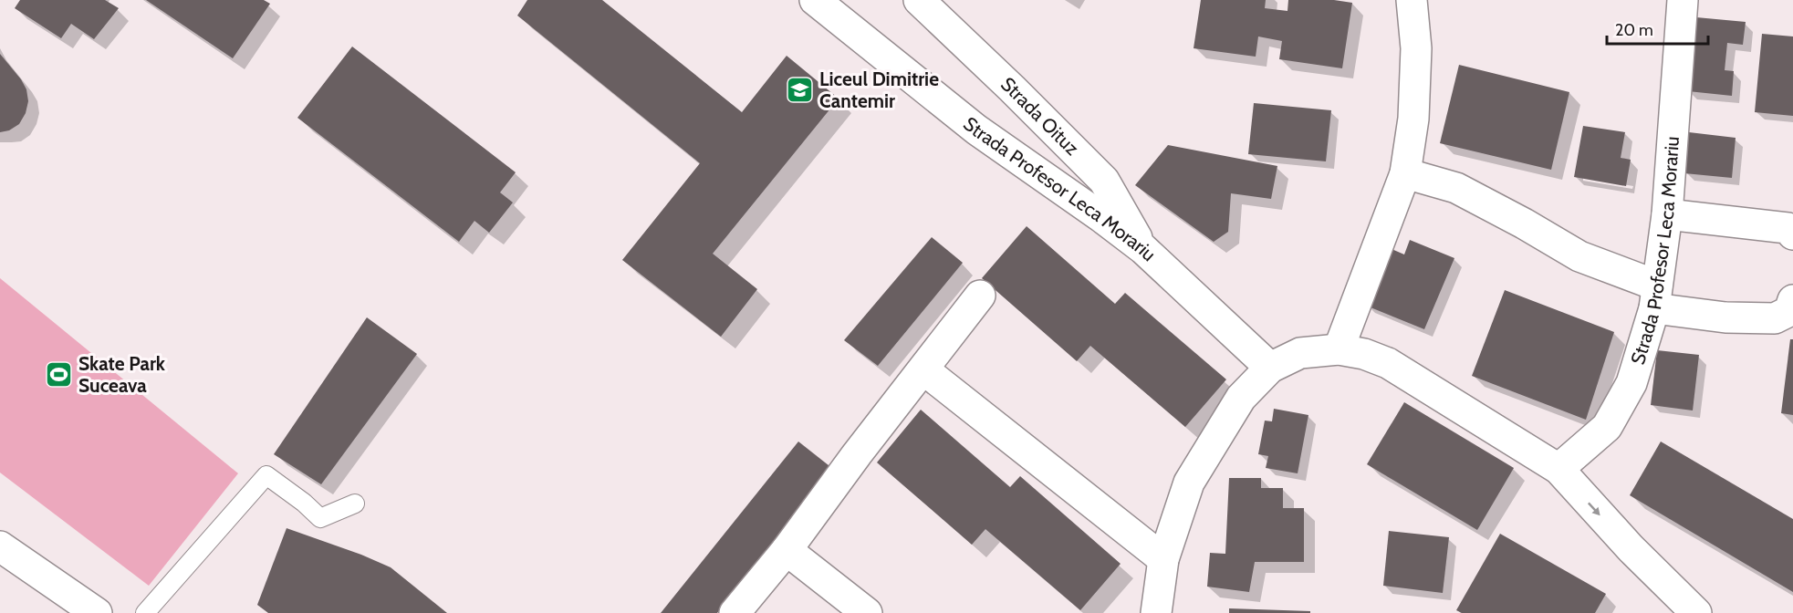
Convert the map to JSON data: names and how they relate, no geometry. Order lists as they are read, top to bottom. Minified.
{"streets":{"street":["Strada Oituz","Strada Profesor Leca Morariu"]},"crossings":[["Strada Oituz","Strada Profesor Leca Morariu"]],"places":{"school or university":["Liceul Dimitrie Cantemir"],"sports":["Skate Park Suceava"]},"scale_bar":"20 m"}
